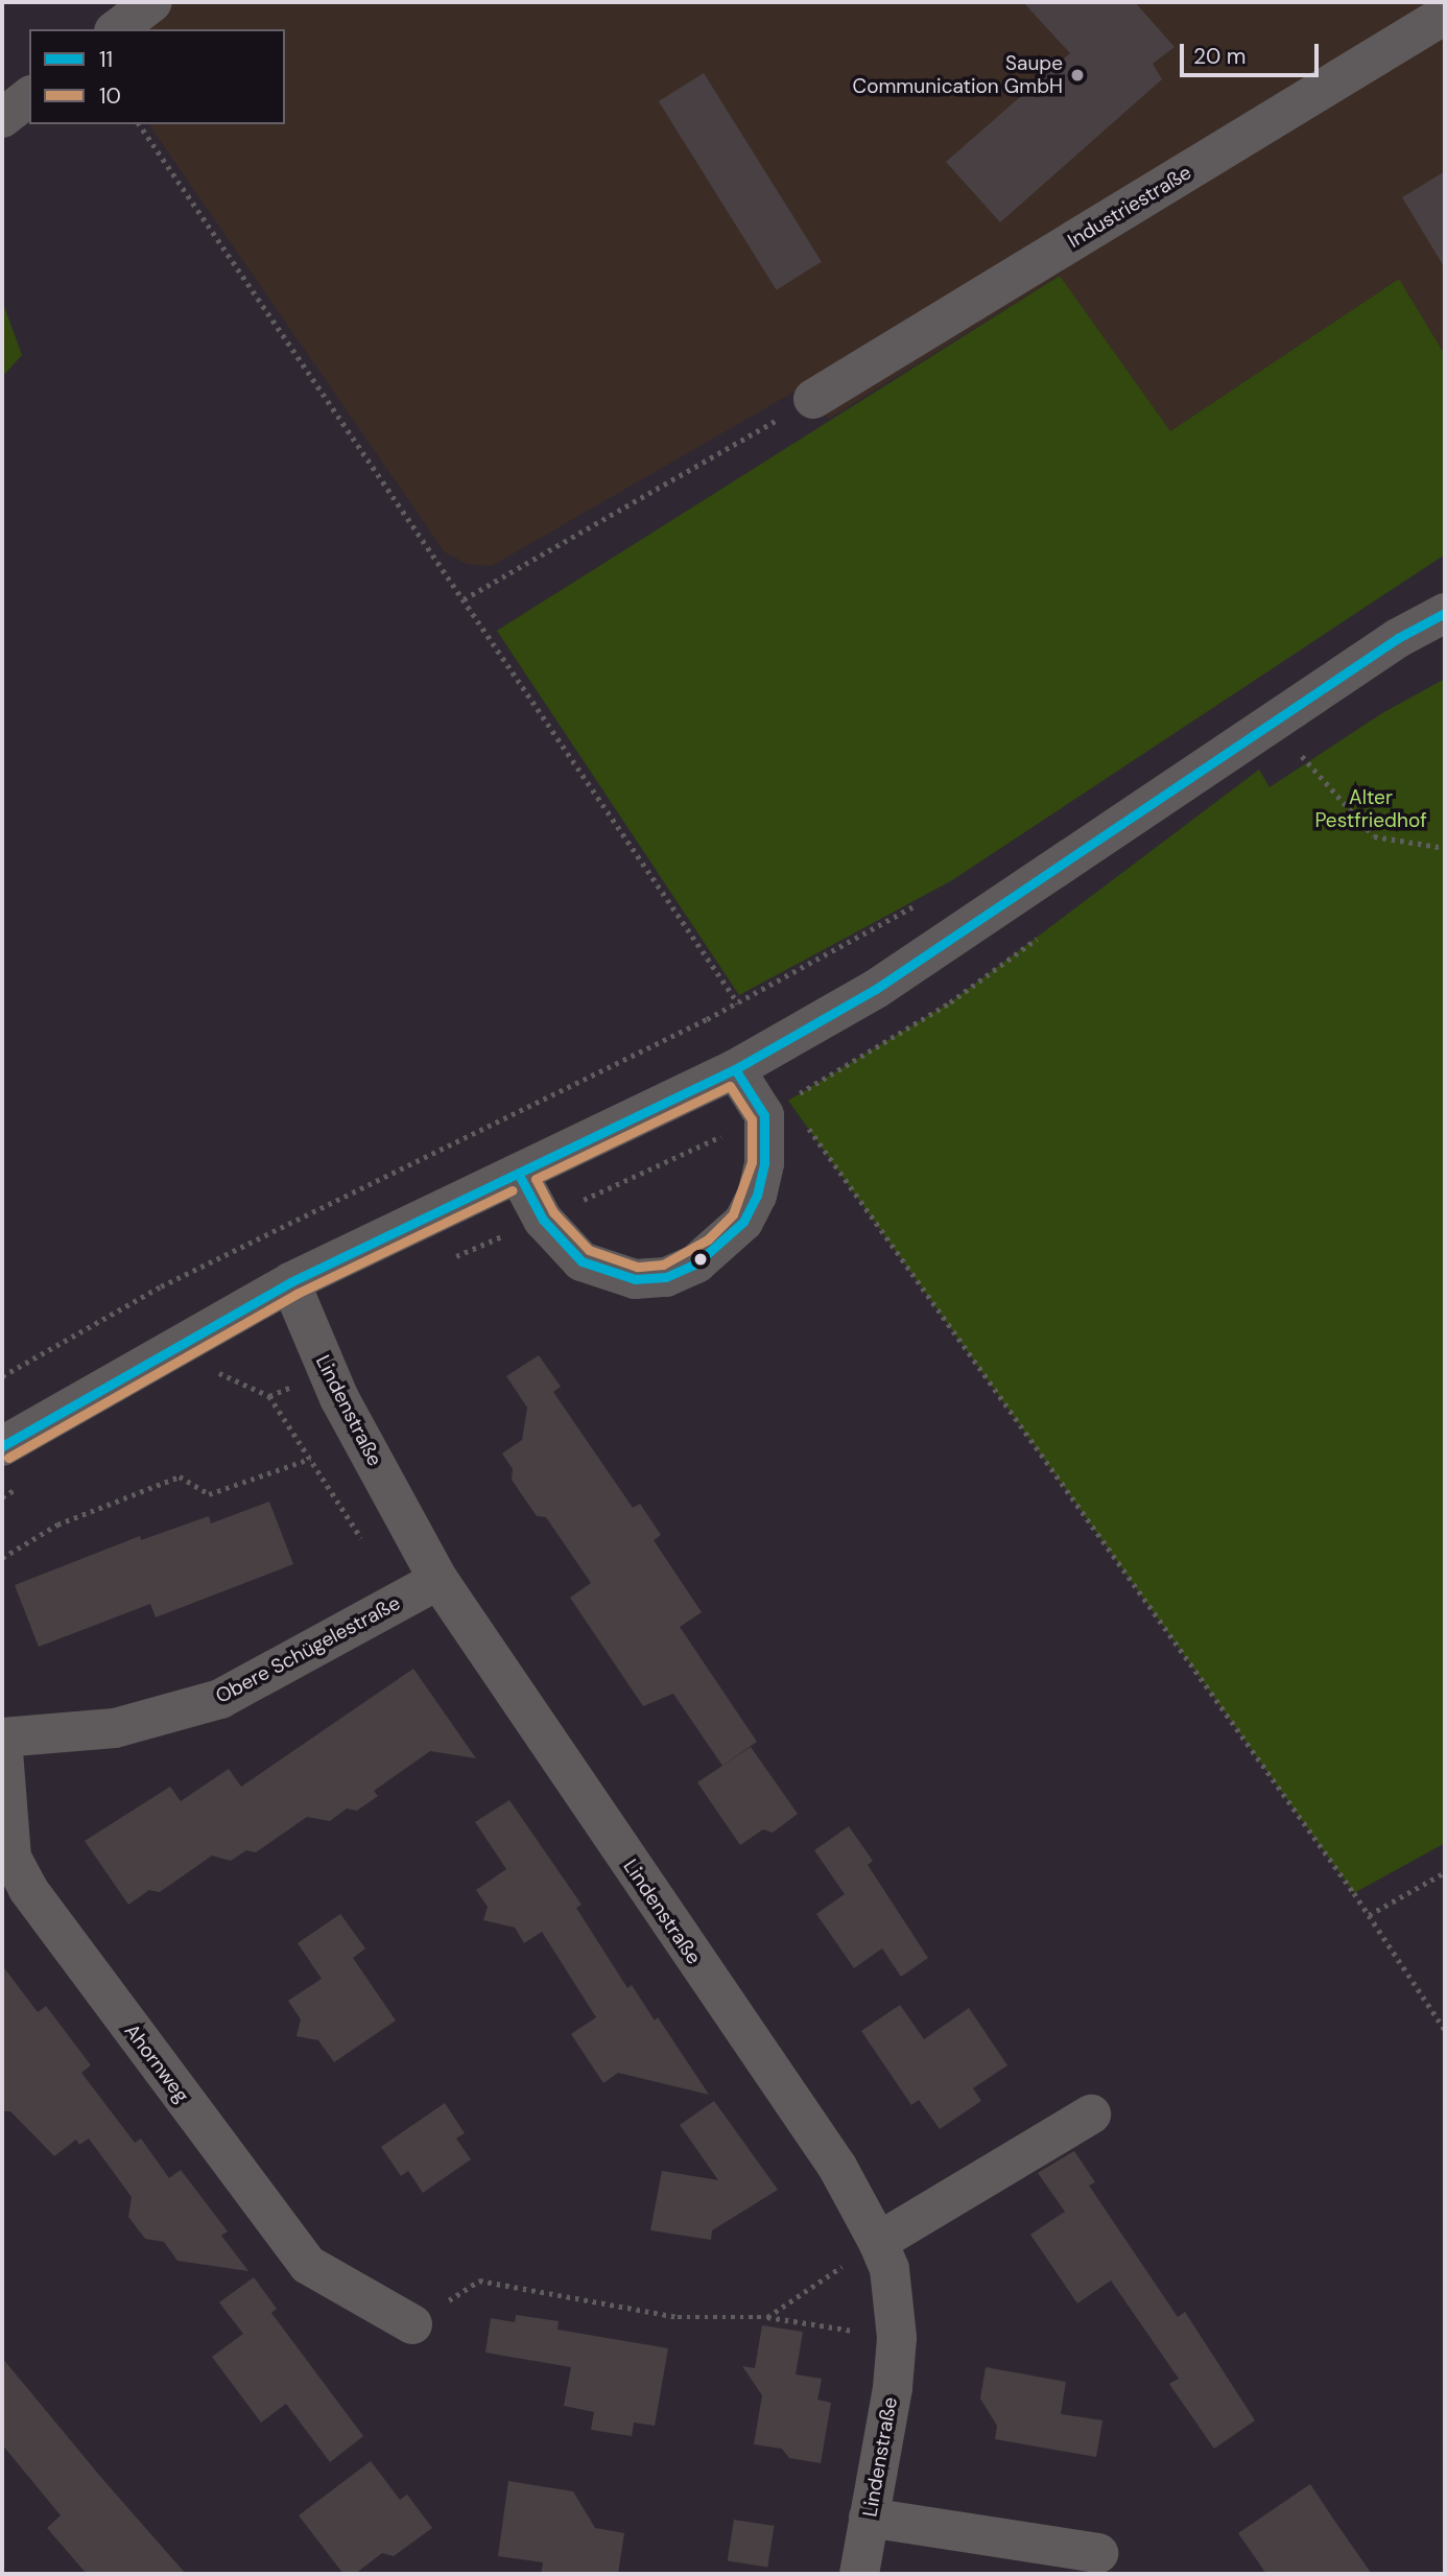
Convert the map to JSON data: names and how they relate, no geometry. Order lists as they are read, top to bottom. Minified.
{"streets":{"street":["Industriestraße","Lindenstraße","Obere Schügelestraße","Ahornweg"]},"crossings":[["Lindenstraße","Obere Schügelestraße"],["Obere Schügelestraße","Ahornweg"]],"parks":["Alter Pestfriedhof"],"places":["Saupe Communication GmbH"],"lines":["transit line 11","transit line 10"],"legend":["11","10"],"scale_bar":"20 m"}
